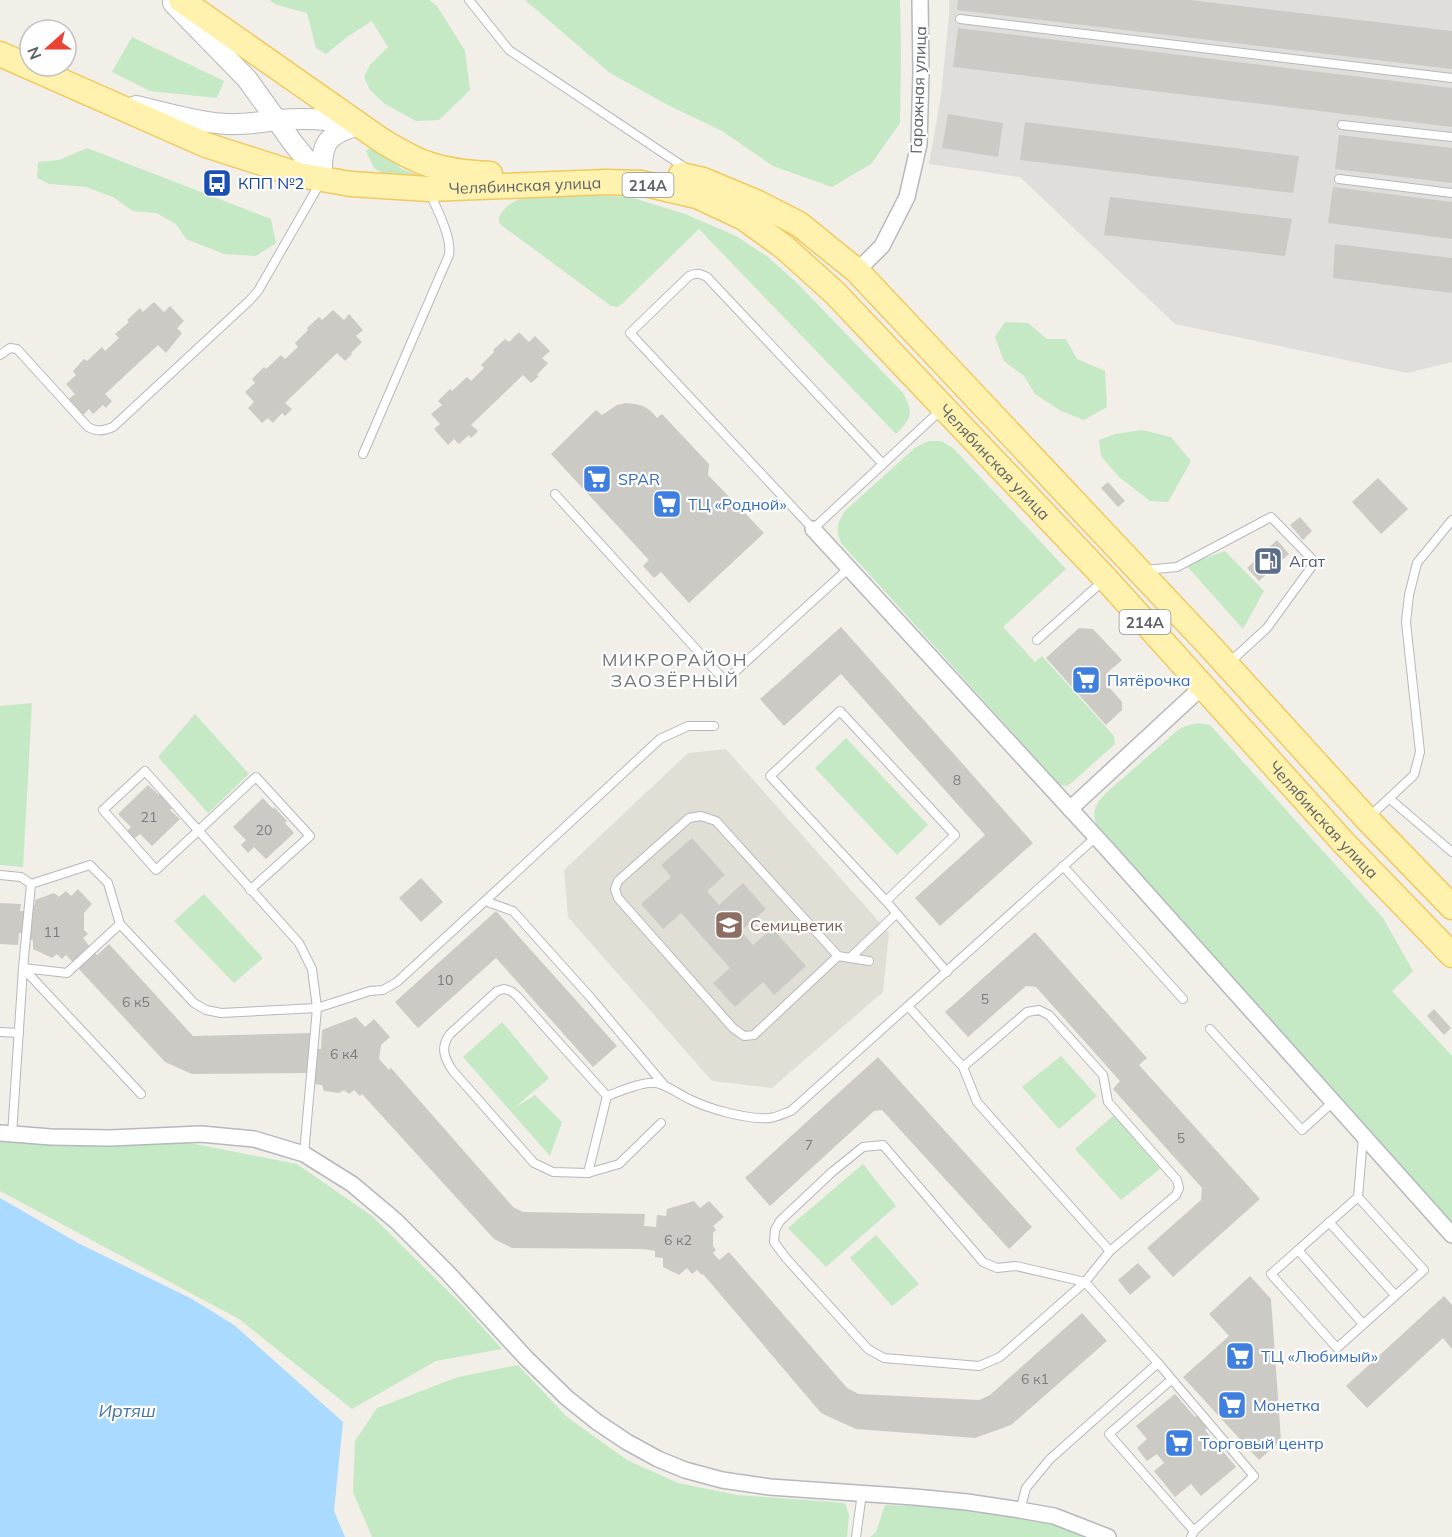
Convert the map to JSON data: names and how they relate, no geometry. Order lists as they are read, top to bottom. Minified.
{"streets":{"main road":["Челябинская улица","214А"],"street":["Гаражная улица"]},"crossings":[["Гаражная улица","Челябинская улица"]],"districts":["МИКРОРАЙОН ЗАОЗЁРНЫЙ"],"water":["Иртяш"],"places":{"bus stop":["КПП №2"],"supermarket":["SPAR","ТЦ «Родной»","Пятёрочка","ТЦ «Любимый»","Монетка","Торговый центр"],"fuel station":["Агат"],"school or university":["Семицветик"]},"house_numbers":["8","21","20","11","10","5","6 к5","6 к4","5","7","6 к2","6 к1"],"north":"left"}
